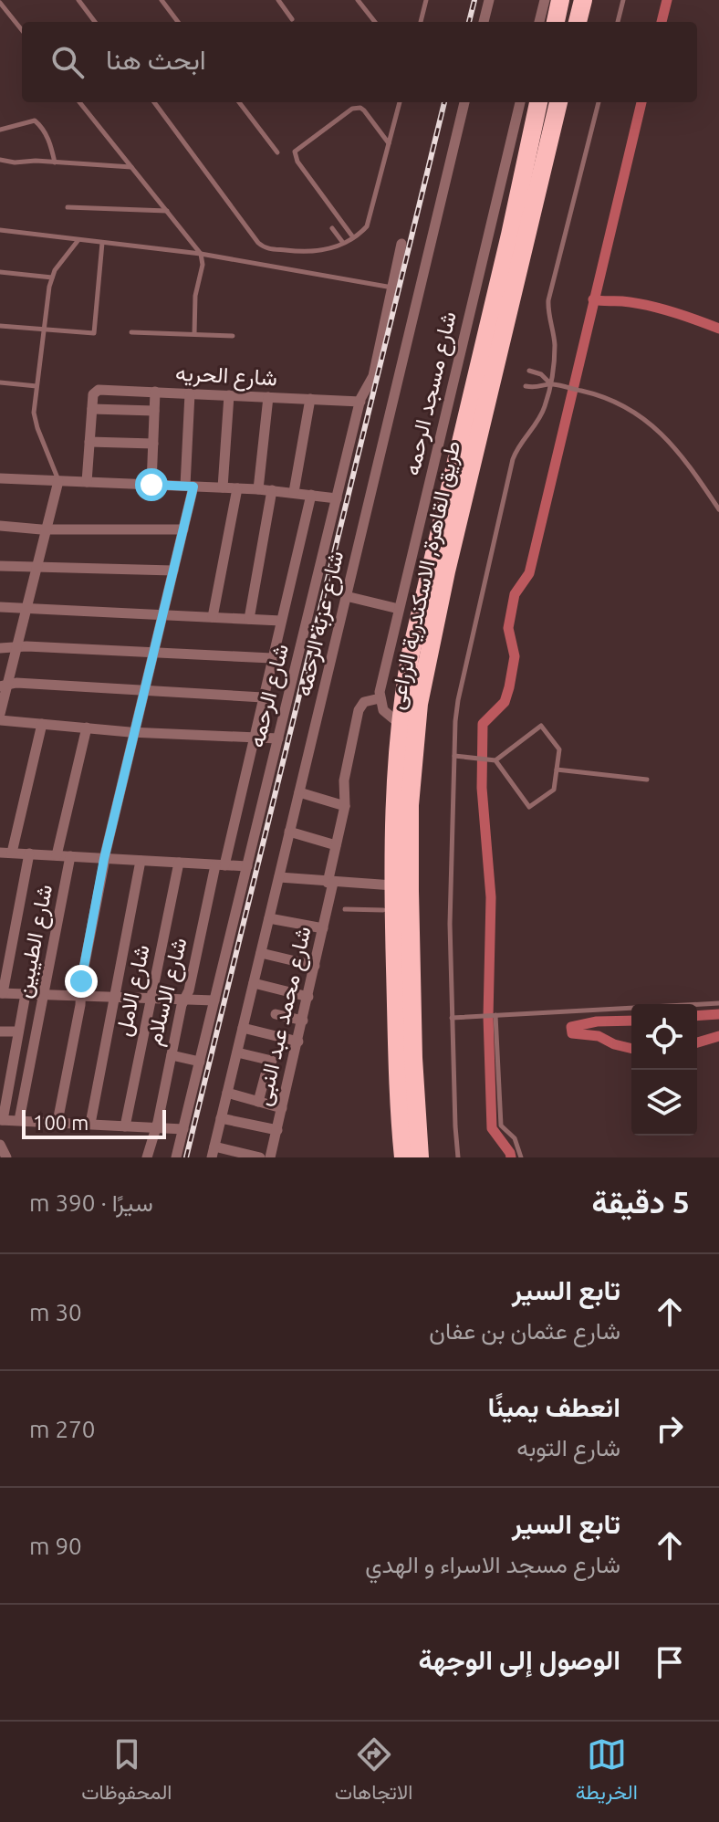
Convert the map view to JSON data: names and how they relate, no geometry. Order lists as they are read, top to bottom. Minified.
{"streets":{"highway":["طريق القاهرة, الاسكندرية الزراعى"],"street":["شارع الحريه","شارع مسجد الرحمه","شارع عزبة الرحمه","شارع الرحمه","شارع الطيبين","شارع الامل","شارع الاسلام","شارع محمد عبد النبى"]},"crossings":[["شارع الحريه","شارع الرحمه"]],"scale_bar":"100 m","page":{"search":"ابحث هنا","scale":"100 m","heading":["5 دقيقة","سيرًا · 390 m"],"list":[["تابع السير","شارع عثمان بن عفان","30 m"],["انعطف يمينًا","شارع التوبه","270 m"],["تابع السير","شارع مسجد الاسراء و الهدي","90 m"],"الوصول إلى الوجهة"],"nav":["الخريطة","الاتجاهات","المحفوظات"]}}
